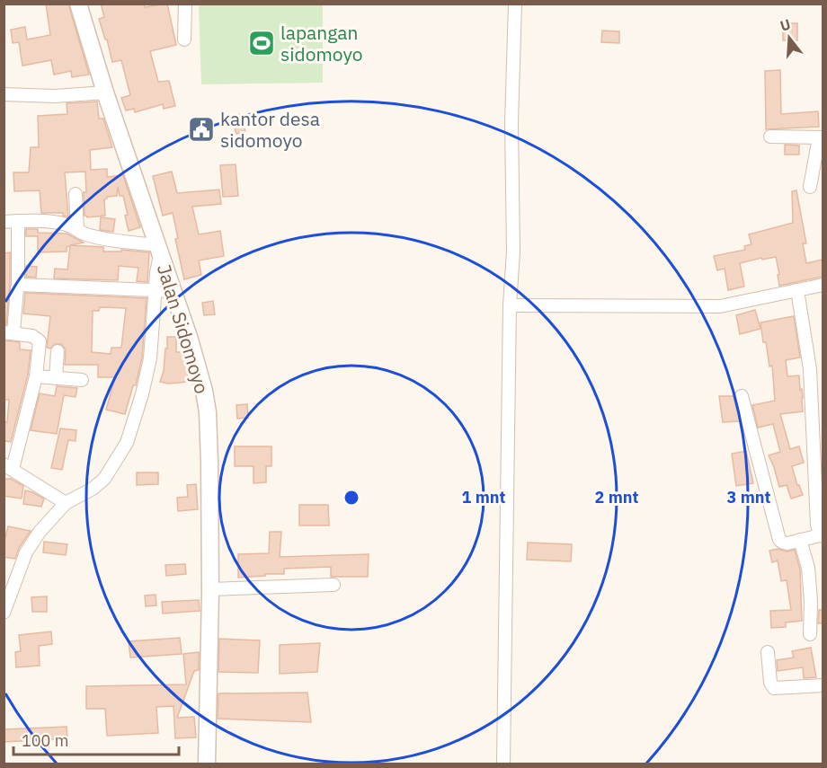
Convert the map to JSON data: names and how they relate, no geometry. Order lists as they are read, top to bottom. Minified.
{"streets":{"main road":["Jalan Sidomoyo"]},"places":{"sports":["lapangan sidomoyo"],"public building":["kantor desa sidomoyo"]},"scale_bar":"100 m","north":"top","rings":["1 mnt","2 mnt","3 mnt"]}
